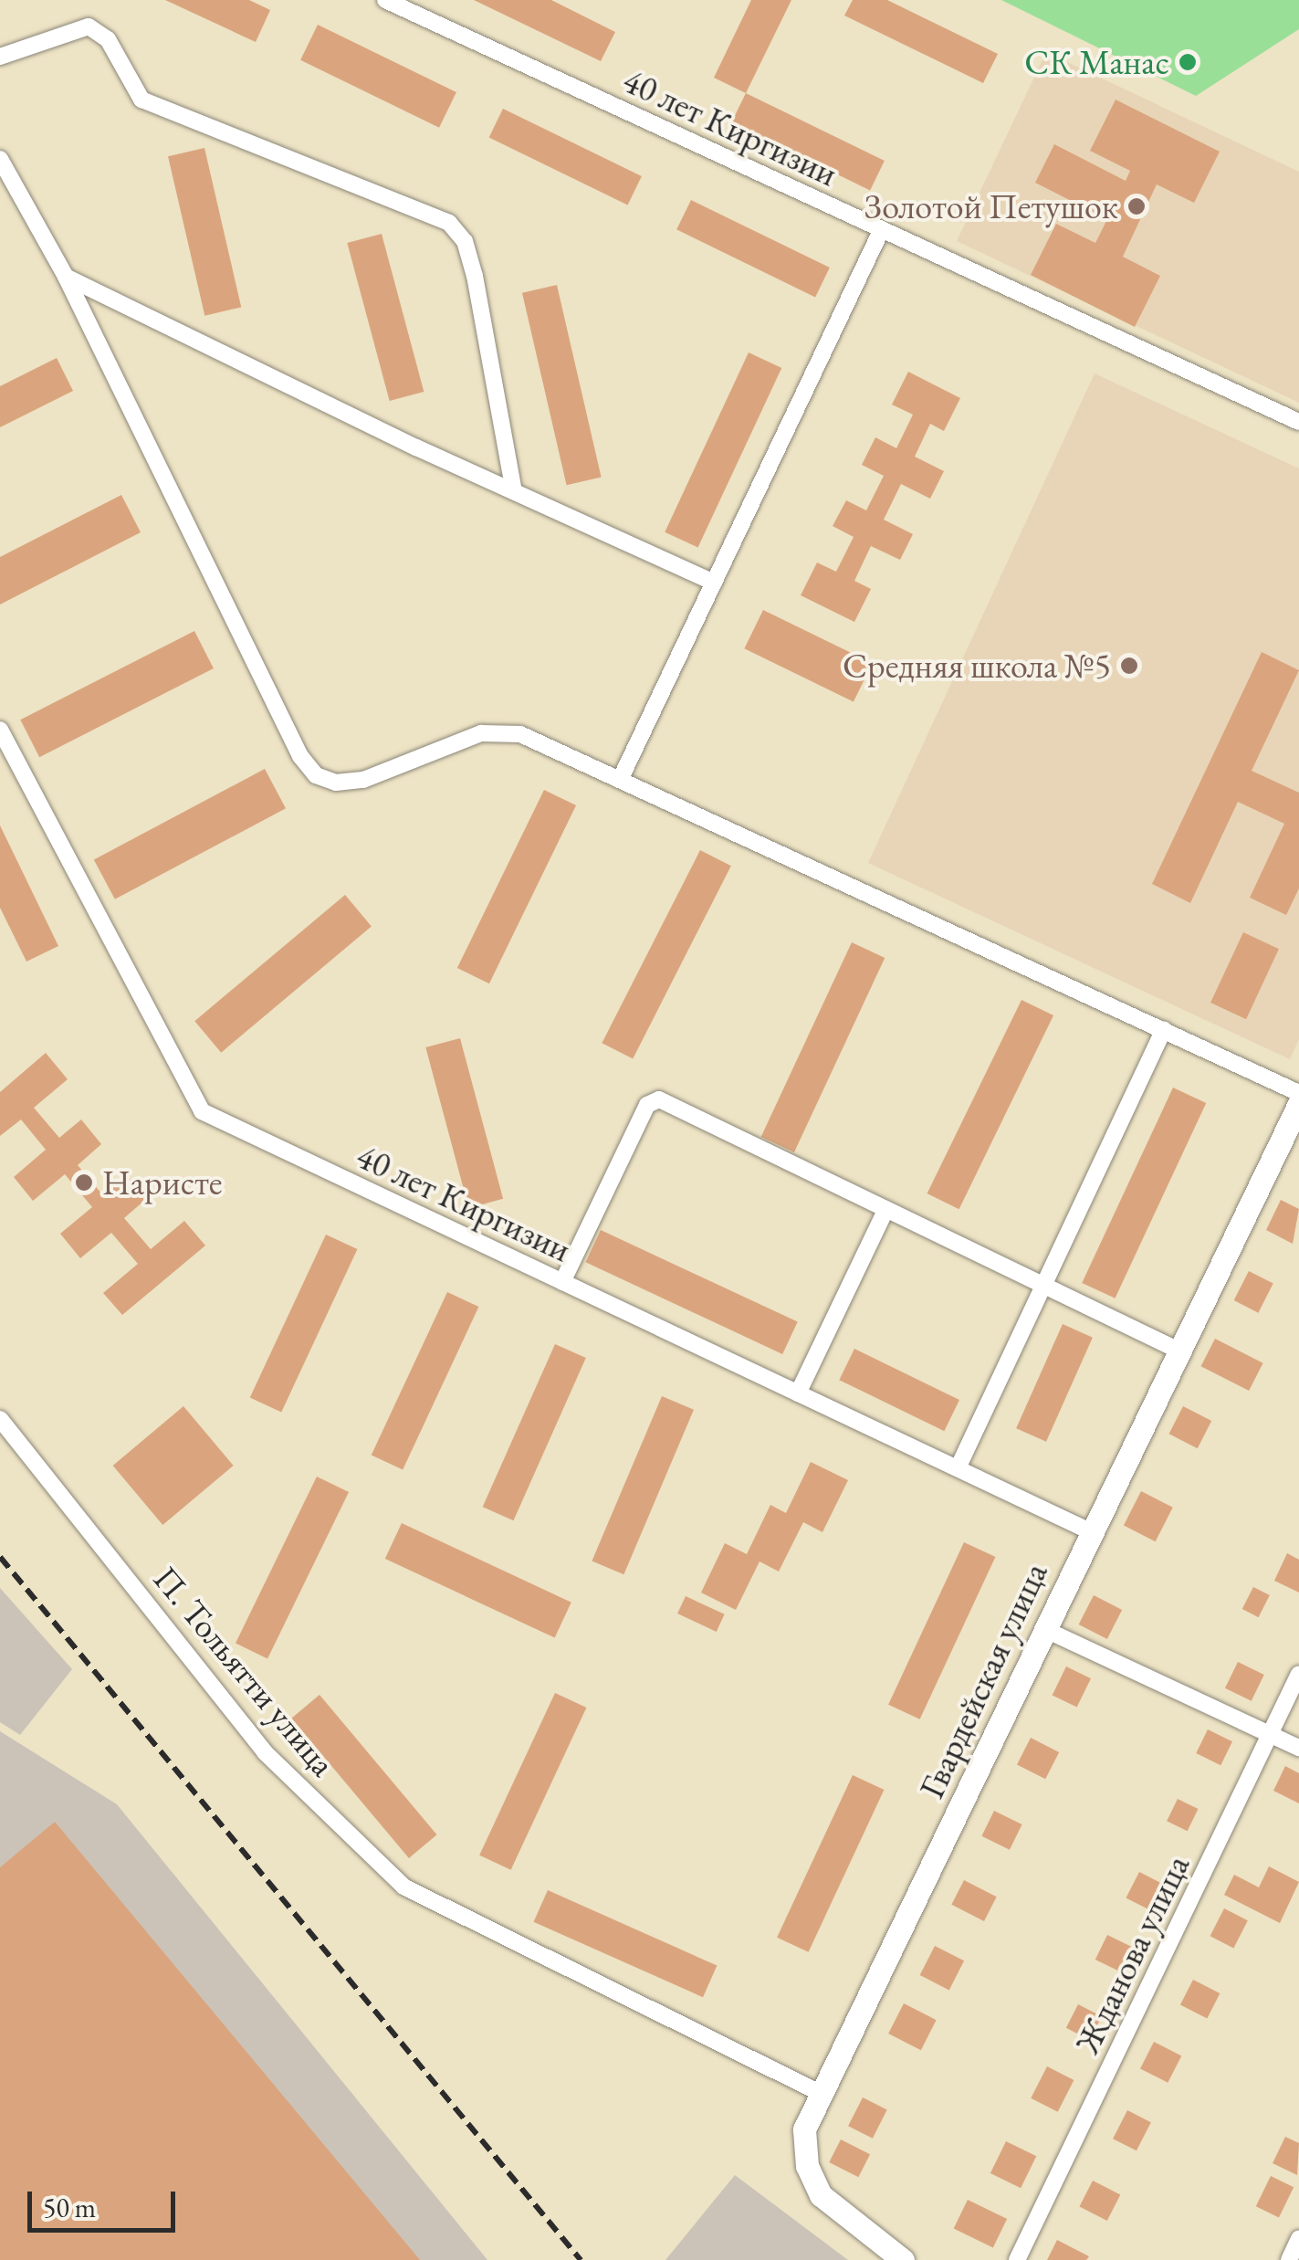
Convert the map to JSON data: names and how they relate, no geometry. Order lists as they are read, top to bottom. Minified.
{"streets":{"street":["40 лет Киргизии","П. Тольятти улица","Гвардейская улица","Жданова улица"]},"crossings":[["40 лет Киргизии","Гвардейская улица"],["П. Тольятти улица","Гвардейская улица"]],"places":["СК Манас","Золотой Петушок","Средняя школа №5","Наристе"],"scale_bar":"50 m"}
